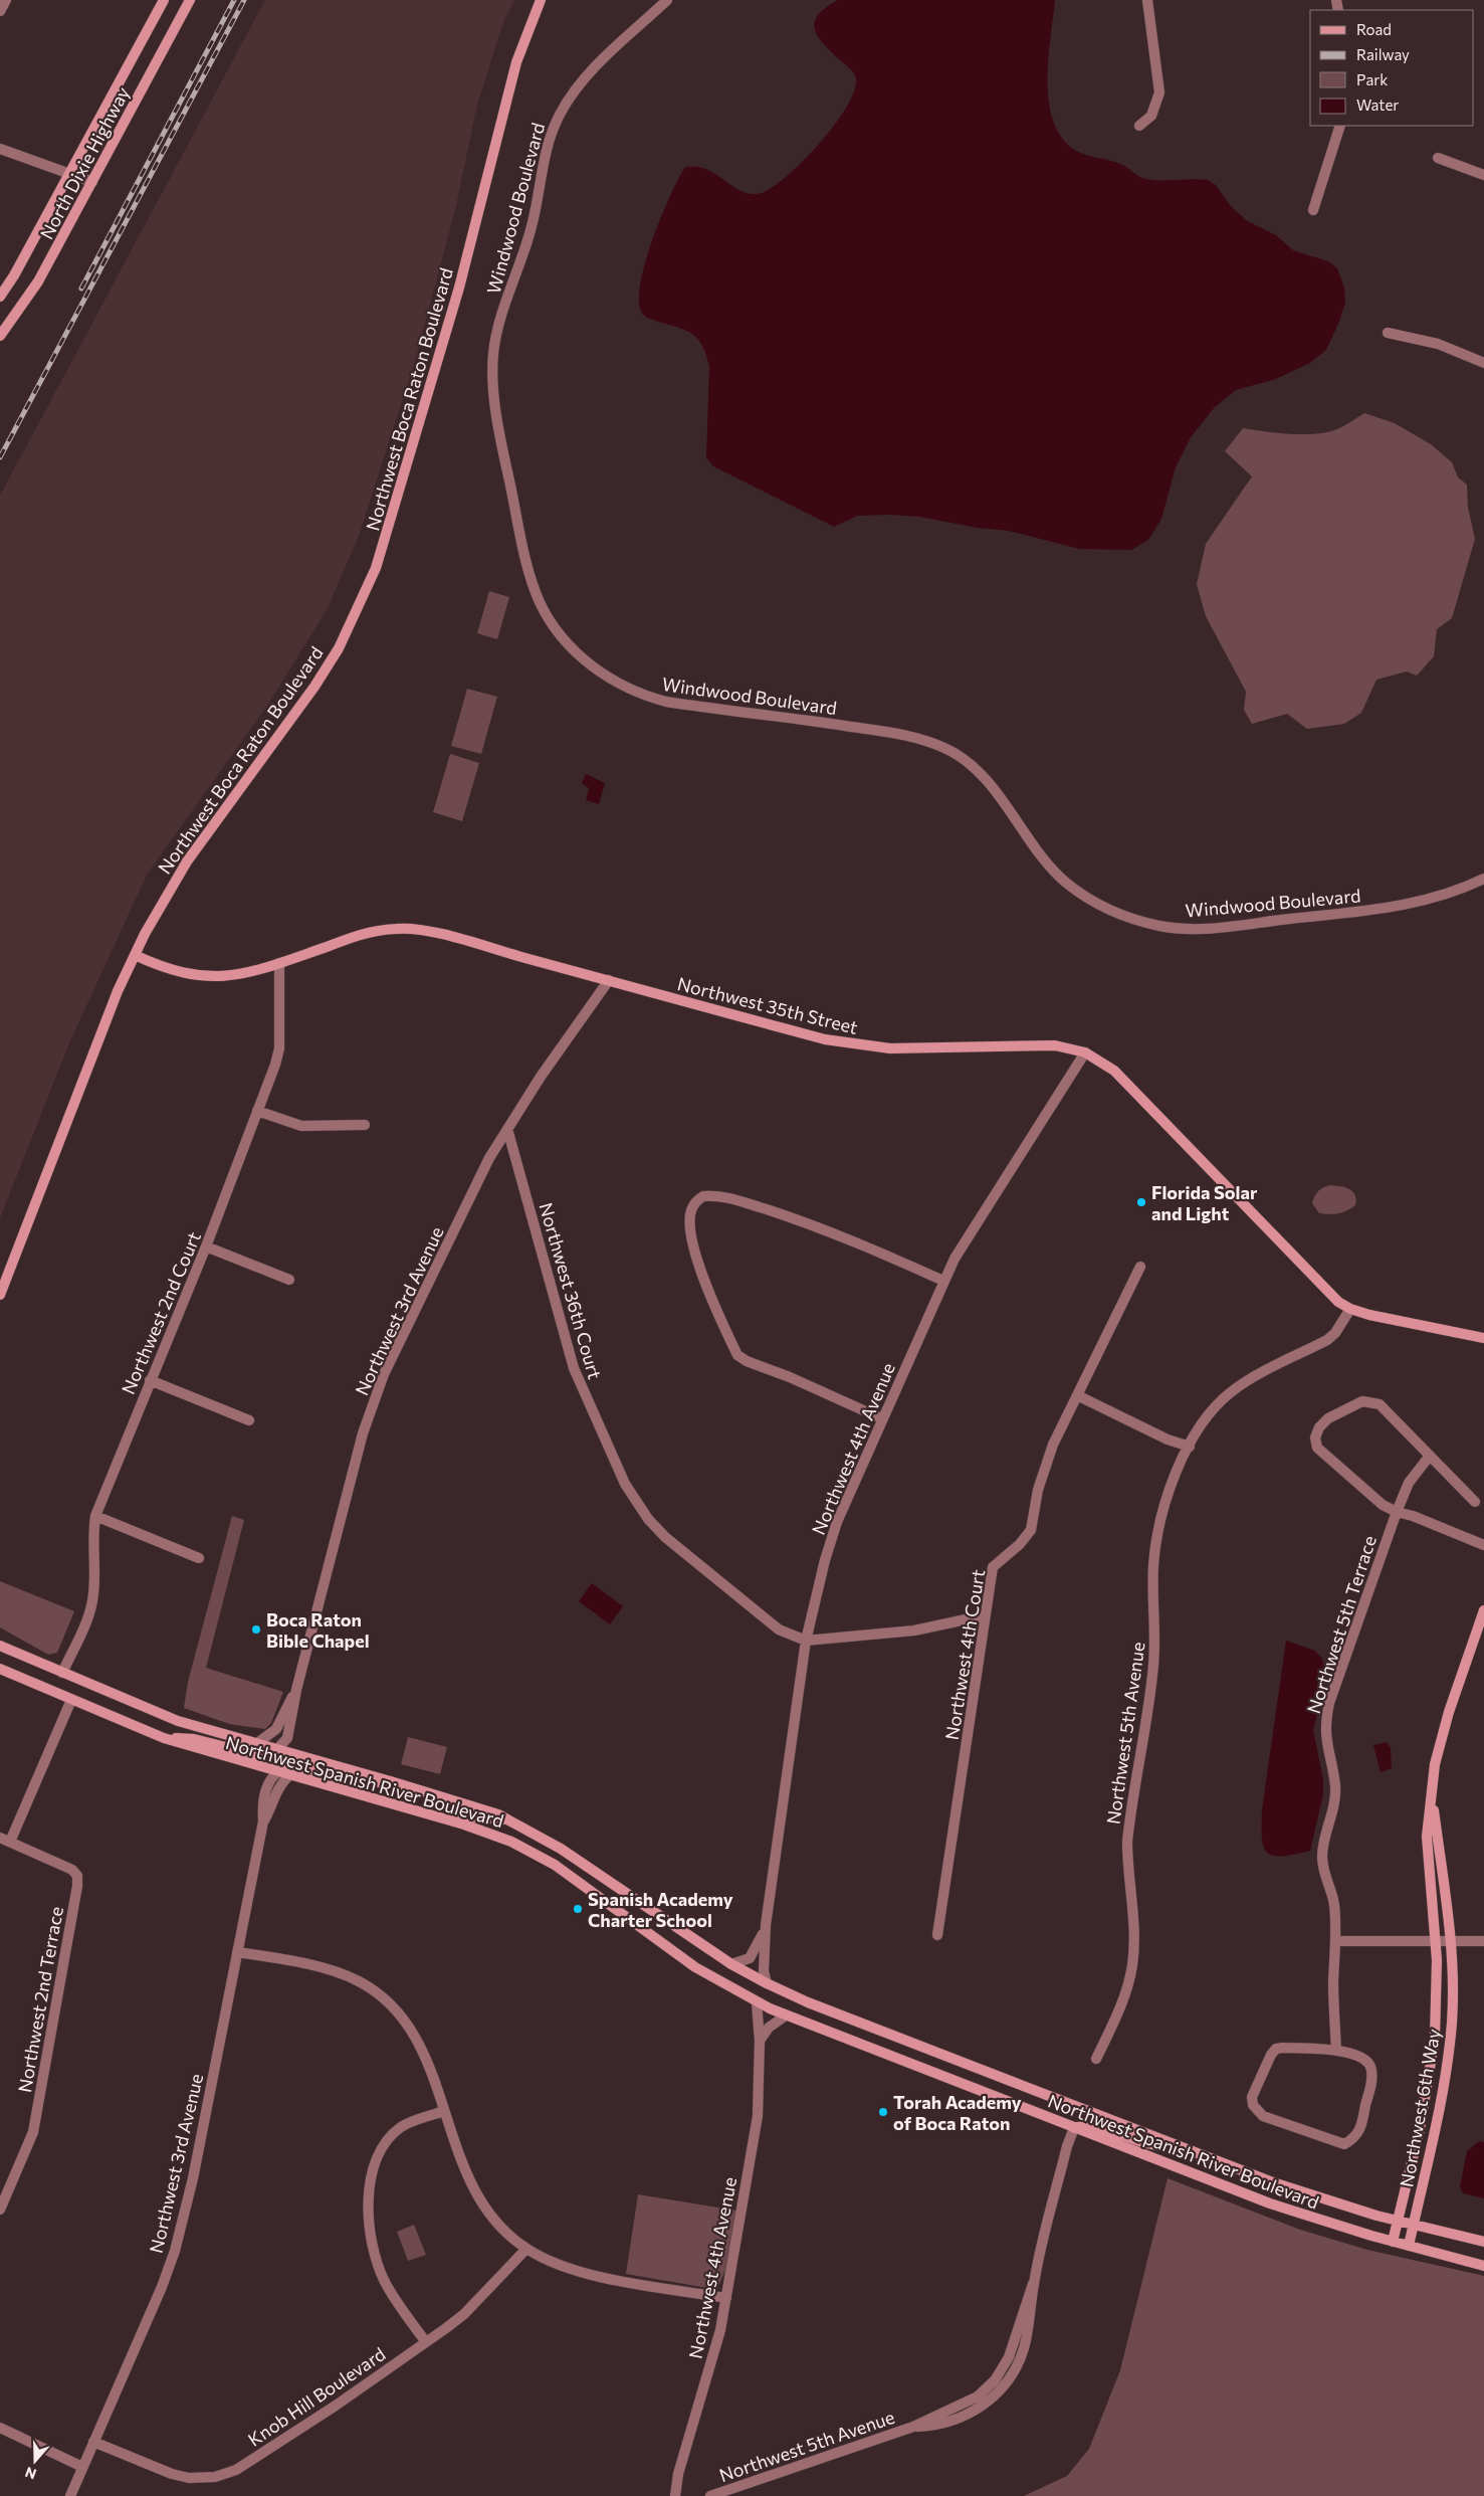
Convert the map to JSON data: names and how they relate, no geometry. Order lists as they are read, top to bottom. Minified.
{"streets":{"main road":["North Dixie Highway","Northwest Boca Raton Boulevard","Northwest 35th Street","Northwest Spanish River Boulevard","Northwest 6th Way"],"street":["Windwood Boulevard","Northwest 36th Court","Northwest 3rd Avenue","Northwest 2nd Court","Northwest 4th Avenue","Northwest 5th Terrace","Northwest 4th Court","Northwest 5th Avenue","Northwest 2nd Terrace","Knob Hill Boulevard"]},"crossings":[["Northwest Boca Raton Boulevard","Northwest 35th Street"],["Northwest 35th Street","Northwest 3rd Avenue"],["Northwest 35th Street","Northwest 2nd Court"],["Northwest 35th Street","Northwest 4th Avenue"],["Northwest 35th Street","Northwest 5th Avenue"],["Northwest 36th Court","Northwest 3rd Avenue"],["Northwest 36th Court","Northwest 4th Avenue"],["Northwest 3rd Avenue","Northwest Spanish River Boulevard"],["Northwest 3rd Avenue","Knob Hill Boulevard"],["Northwest 2nd Court","Northwest Spanish River Boulevard"],["Northwest 4th Avenue","Northwest Spanish River Boulevard"],["Northwest 5th Avenue","Northwest Spanish River Boulevard"],["Northwest Spanish River Boulevard","Northwest 6th Way"]],"places":["Florida Solar and Light","Boca Raton Bible Chapel","Spanish Academy Charter School","Torah Academy of Boca Raton"],"legend":["Road","Railway","Park","Water"],"north":"bottom"}
